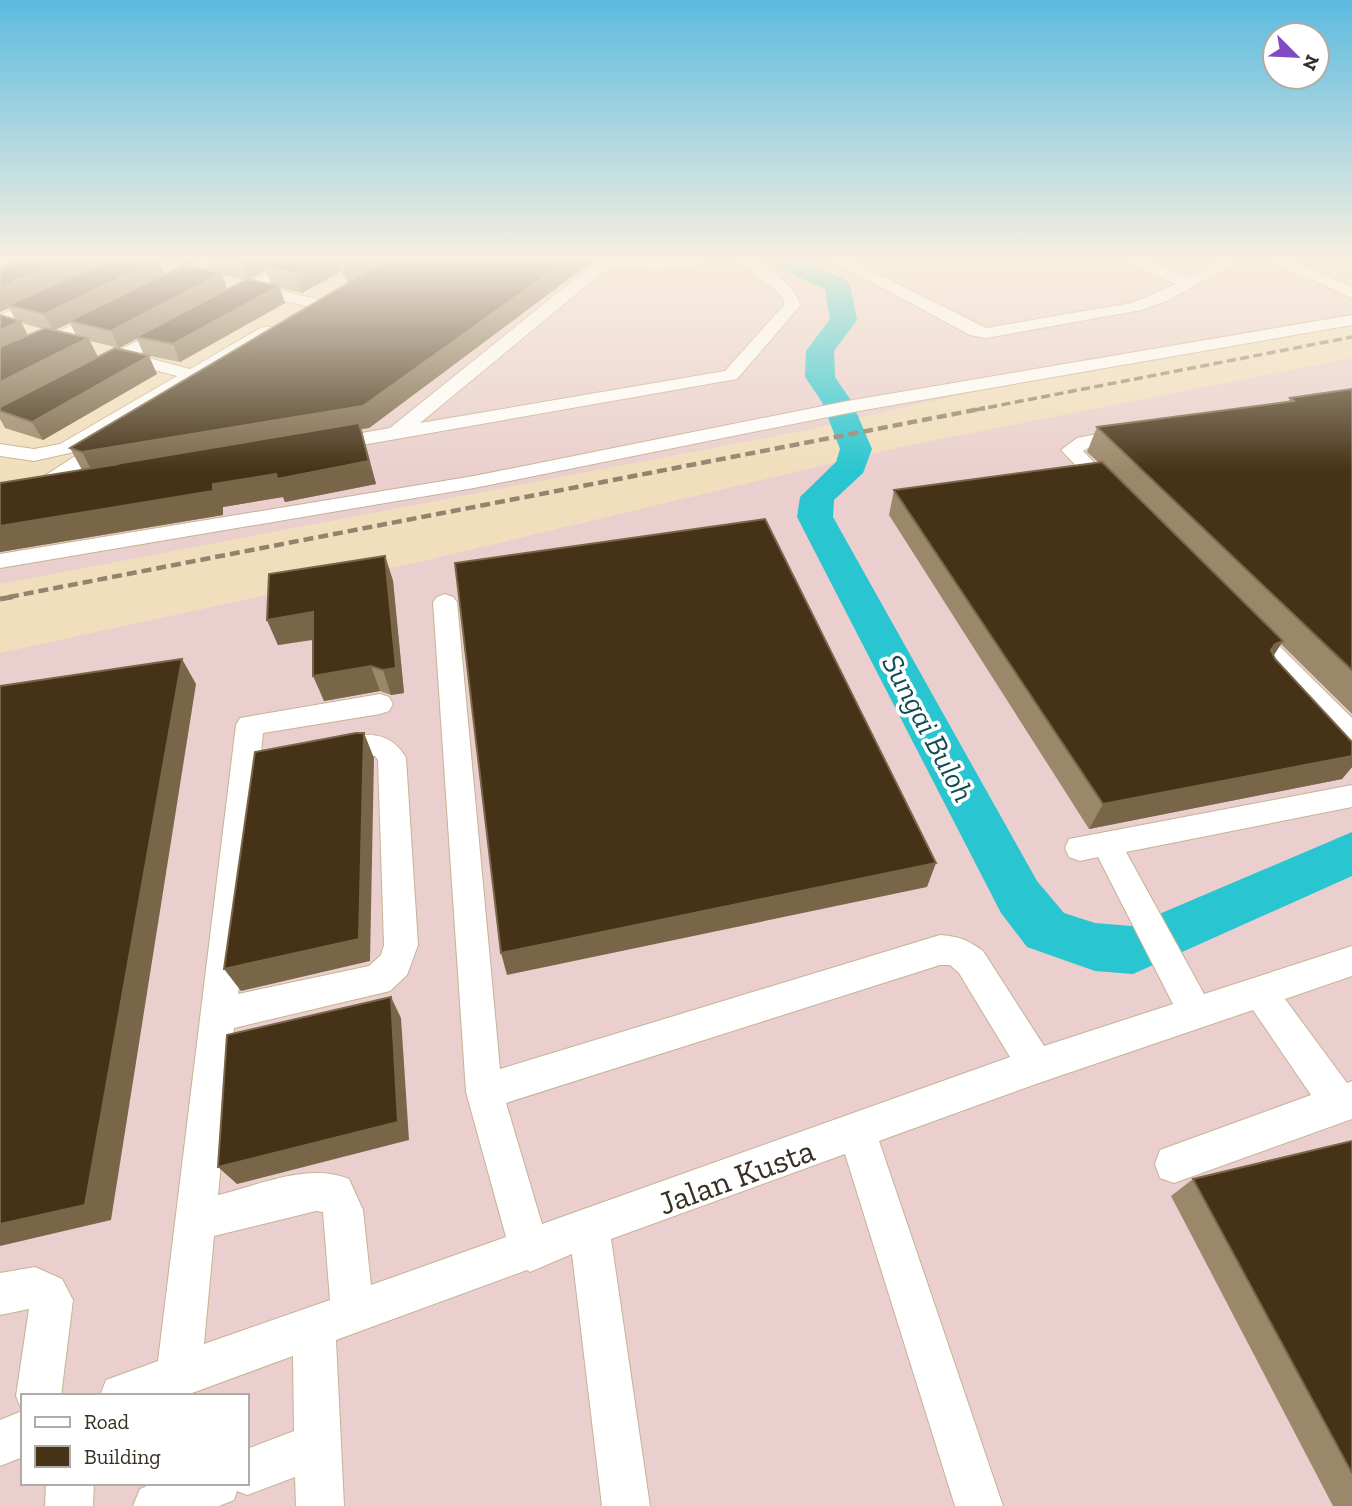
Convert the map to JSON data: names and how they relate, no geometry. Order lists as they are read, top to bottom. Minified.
{"streets":{"street":["Jalan Kusta"]},"water":["Sungai Buloh"],"legend":["Road","Building"],"north":"bottom right"}
